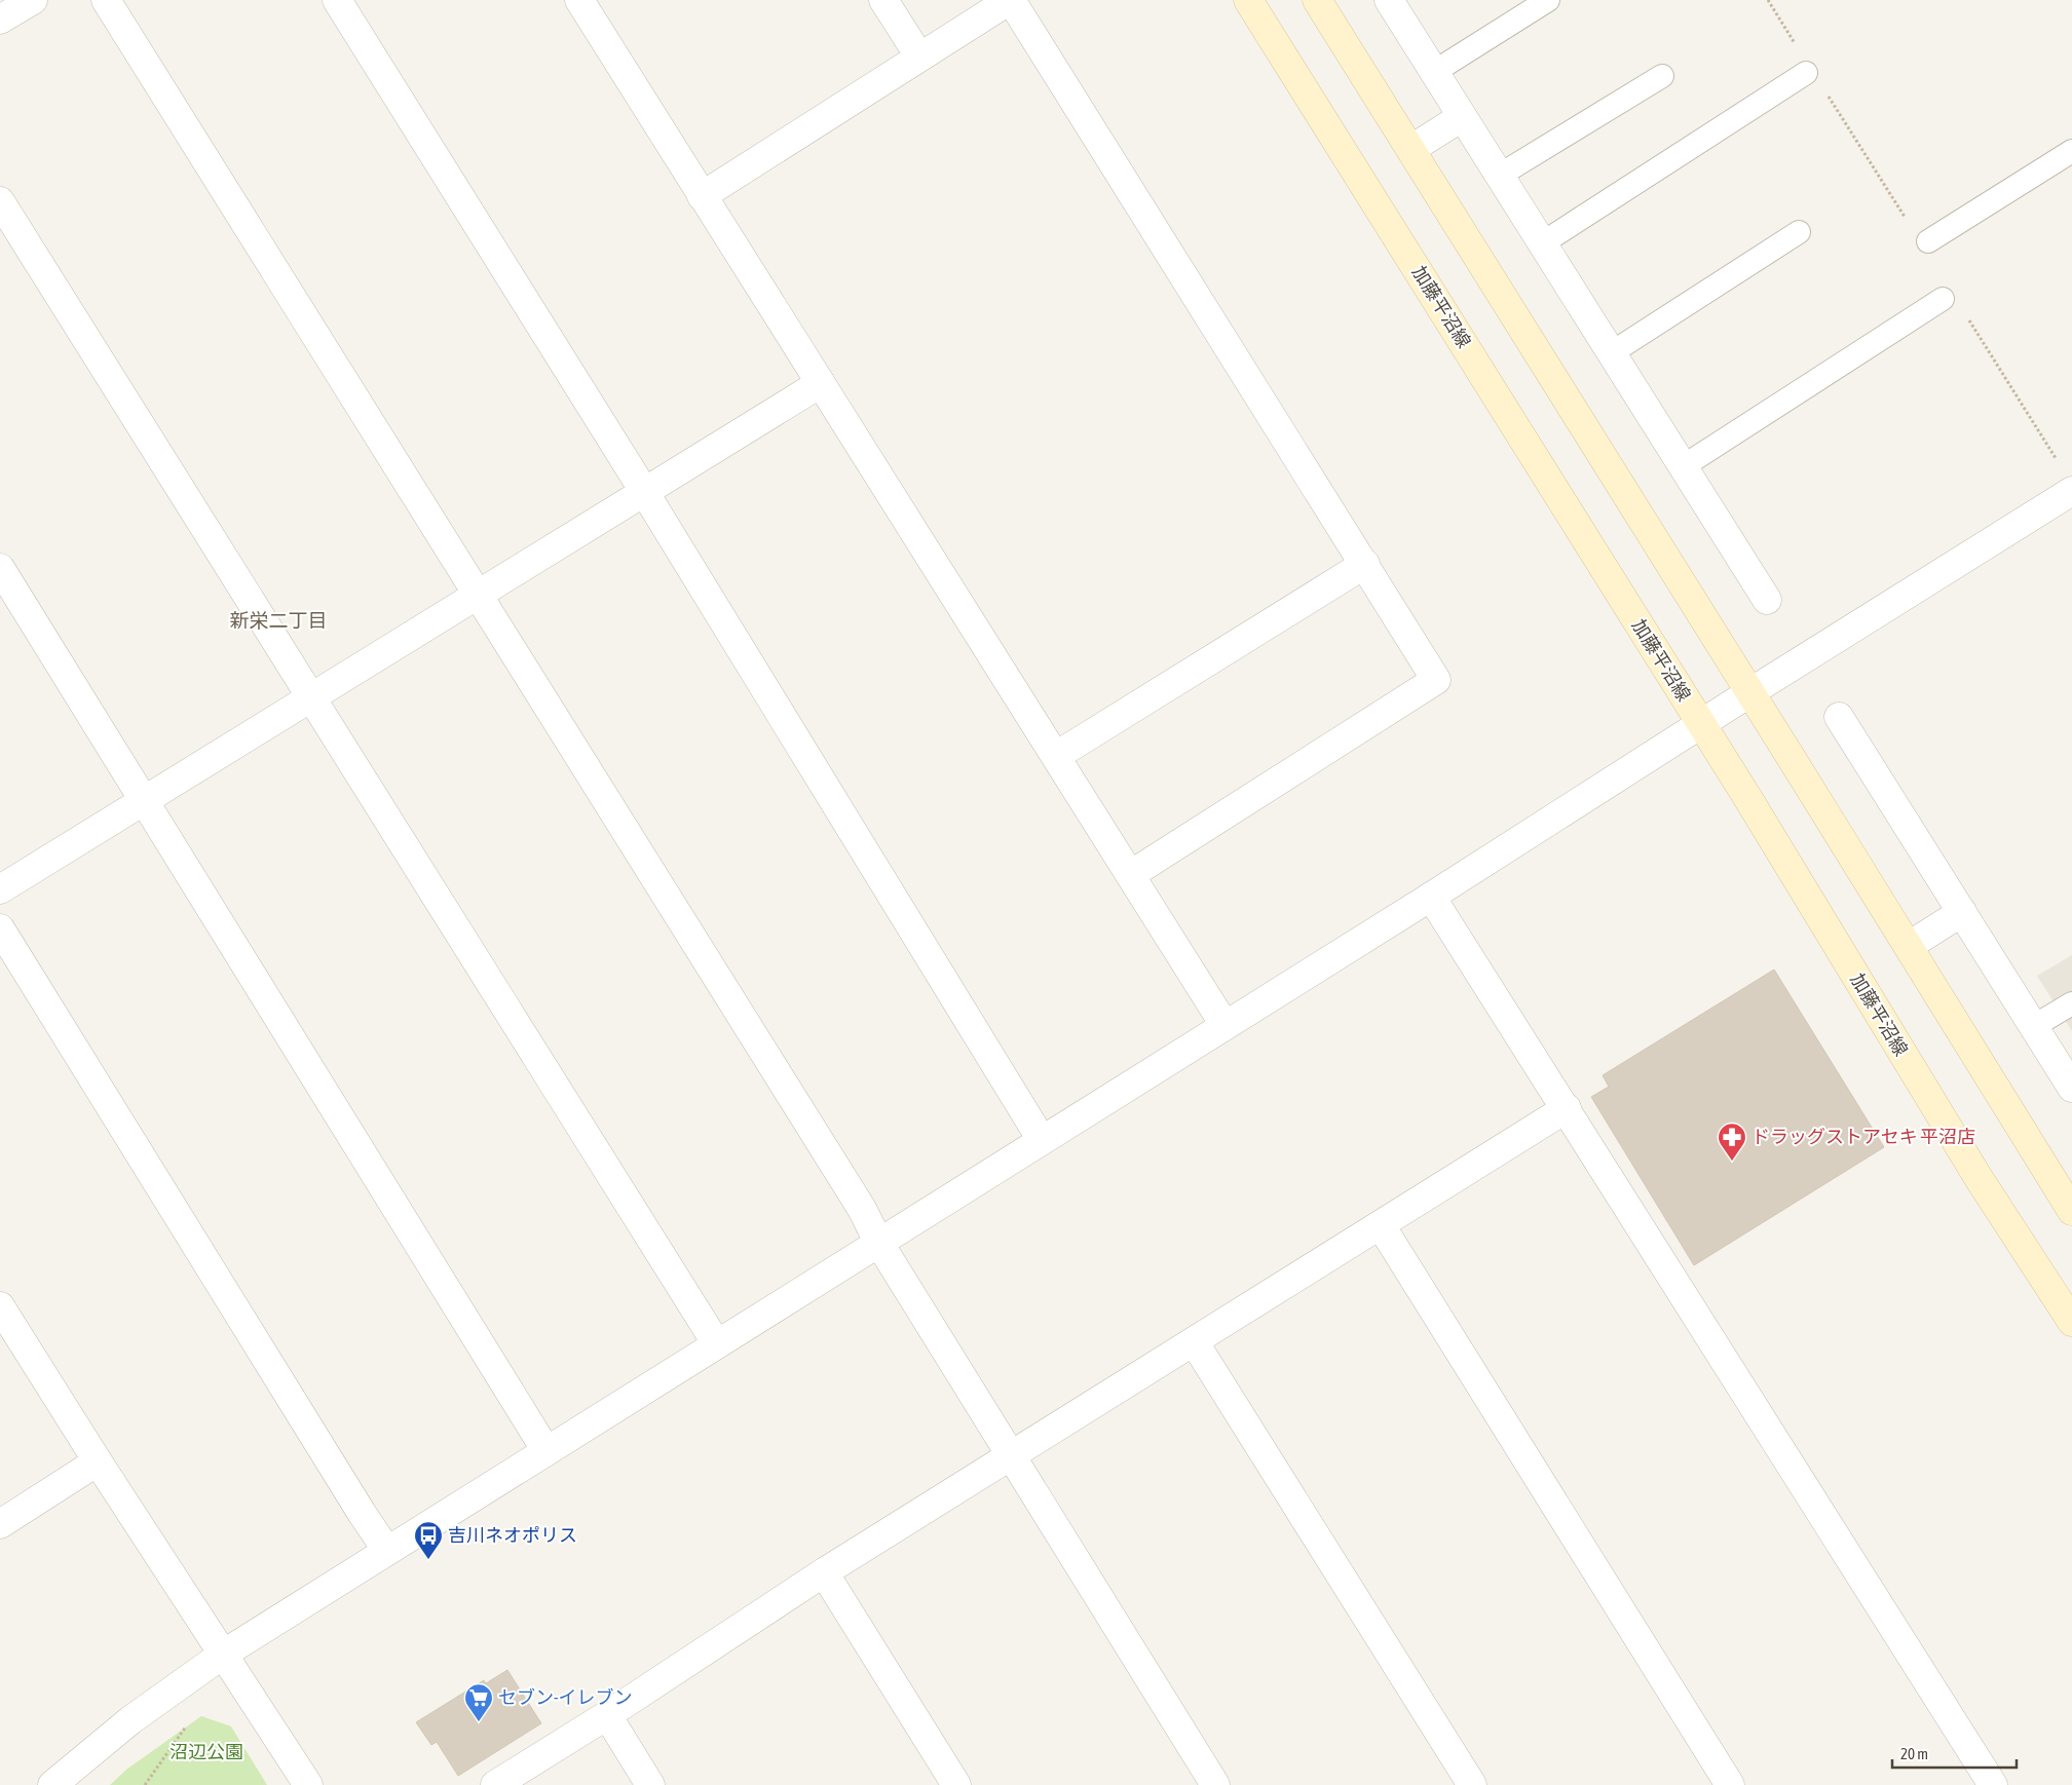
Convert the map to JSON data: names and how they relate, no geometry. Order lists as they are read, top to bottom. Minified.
{"streets":{"main road":["加藤平沼線"]},"districts":["新栄二丁目"],"parks":["沼辺公園"],"places":{"pharmacy":["ドラッグストアセキ 平沼店"],"bus stop":["吉川ネオポリス"],"supermarket":["セブン-イレブン"]},"scale_bar":"20 m"}
